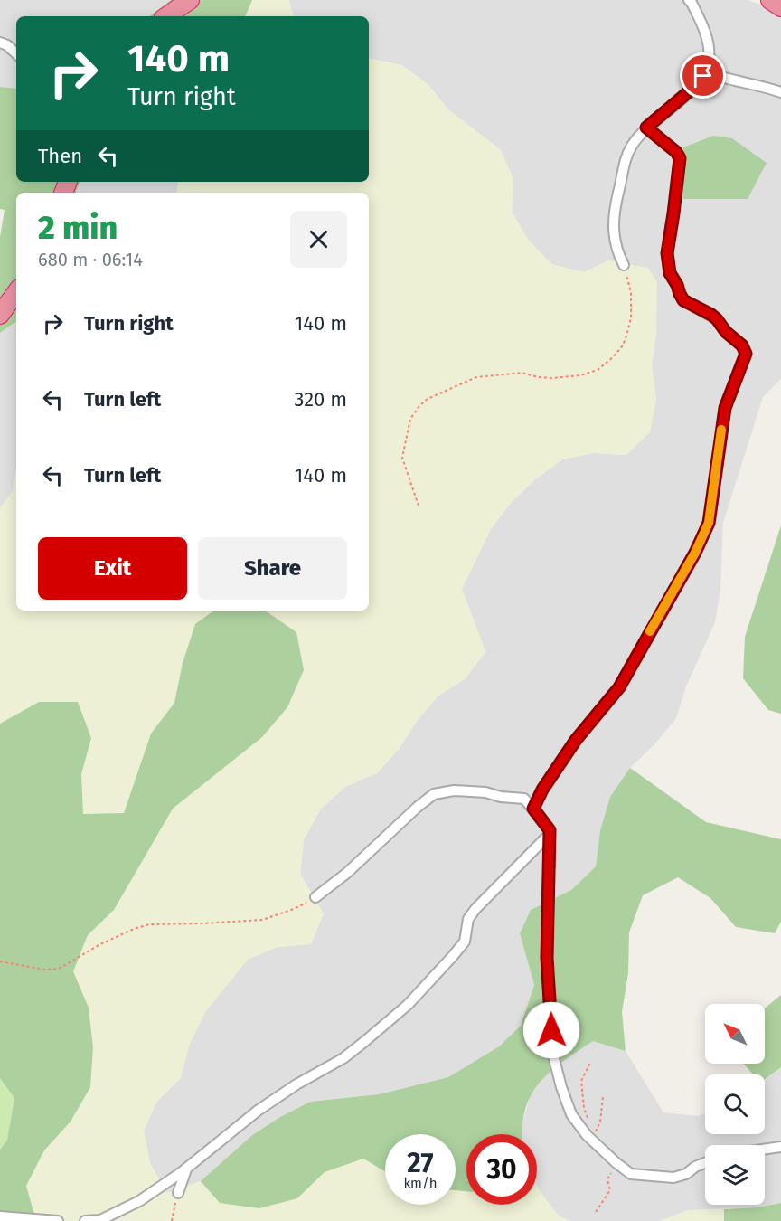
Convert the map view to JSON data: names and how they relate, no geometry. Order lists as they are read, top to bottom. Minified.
{"north":"top left","page":{"turn":["140 m","Turn right"],"then":"Then","heading":["2 min","680 m · 06:14"],"list":[{"name":"Turn right","value":"140 m"},{"name":"Turn left","value":"320 m"},{"name":"Turn left","value":"140 m"}],"buttons":["Exit","Share"],"speed":"27 km/h","limit":"30"}}
